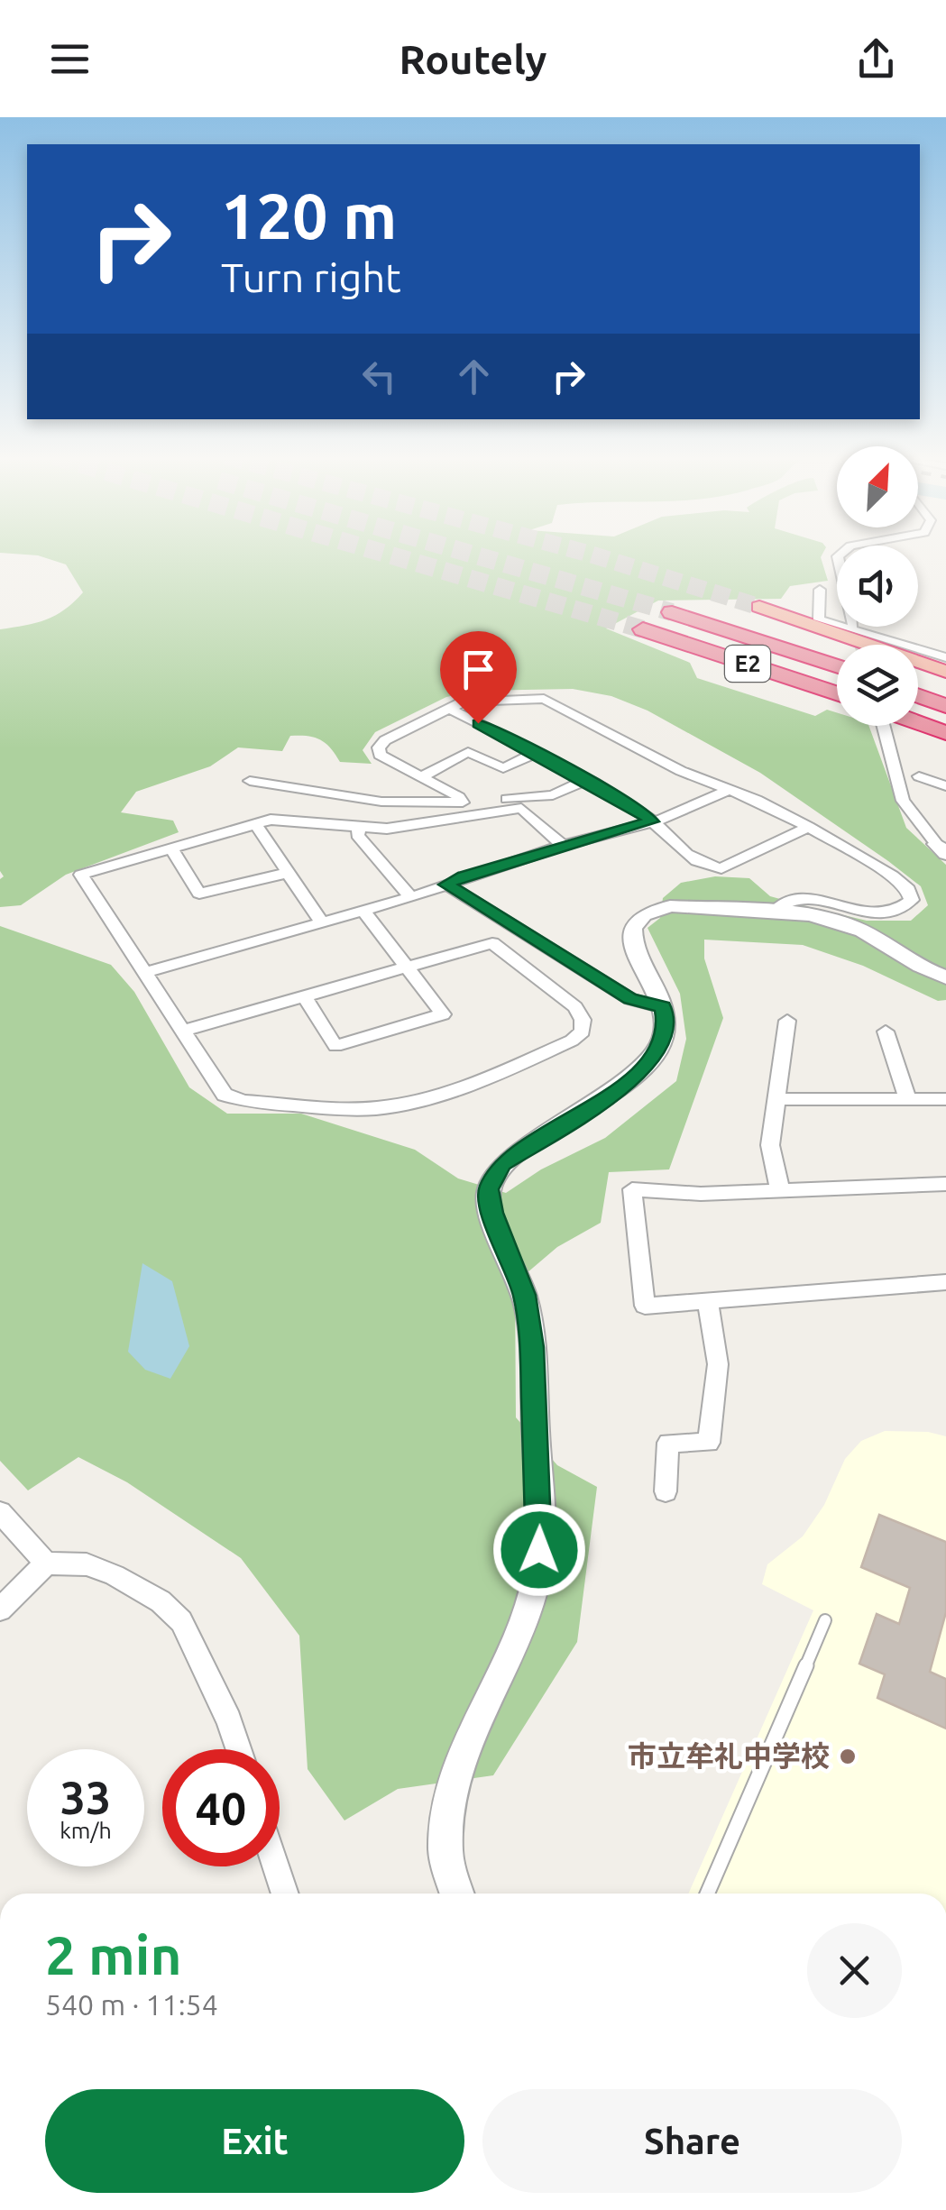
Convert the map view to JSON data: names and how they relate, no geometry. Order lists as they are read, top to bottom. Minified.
{"streets":{"highway":["E2"]},"places":["市立牟礼中学校"],"north":"top right","page":{"header":"Routely","turn":["120 m","Turn right"],"speed":"33 km/h","limit":"40","heading":["2 min","540 m · 11:54"],"buttons":["Exit","Share"]}}
